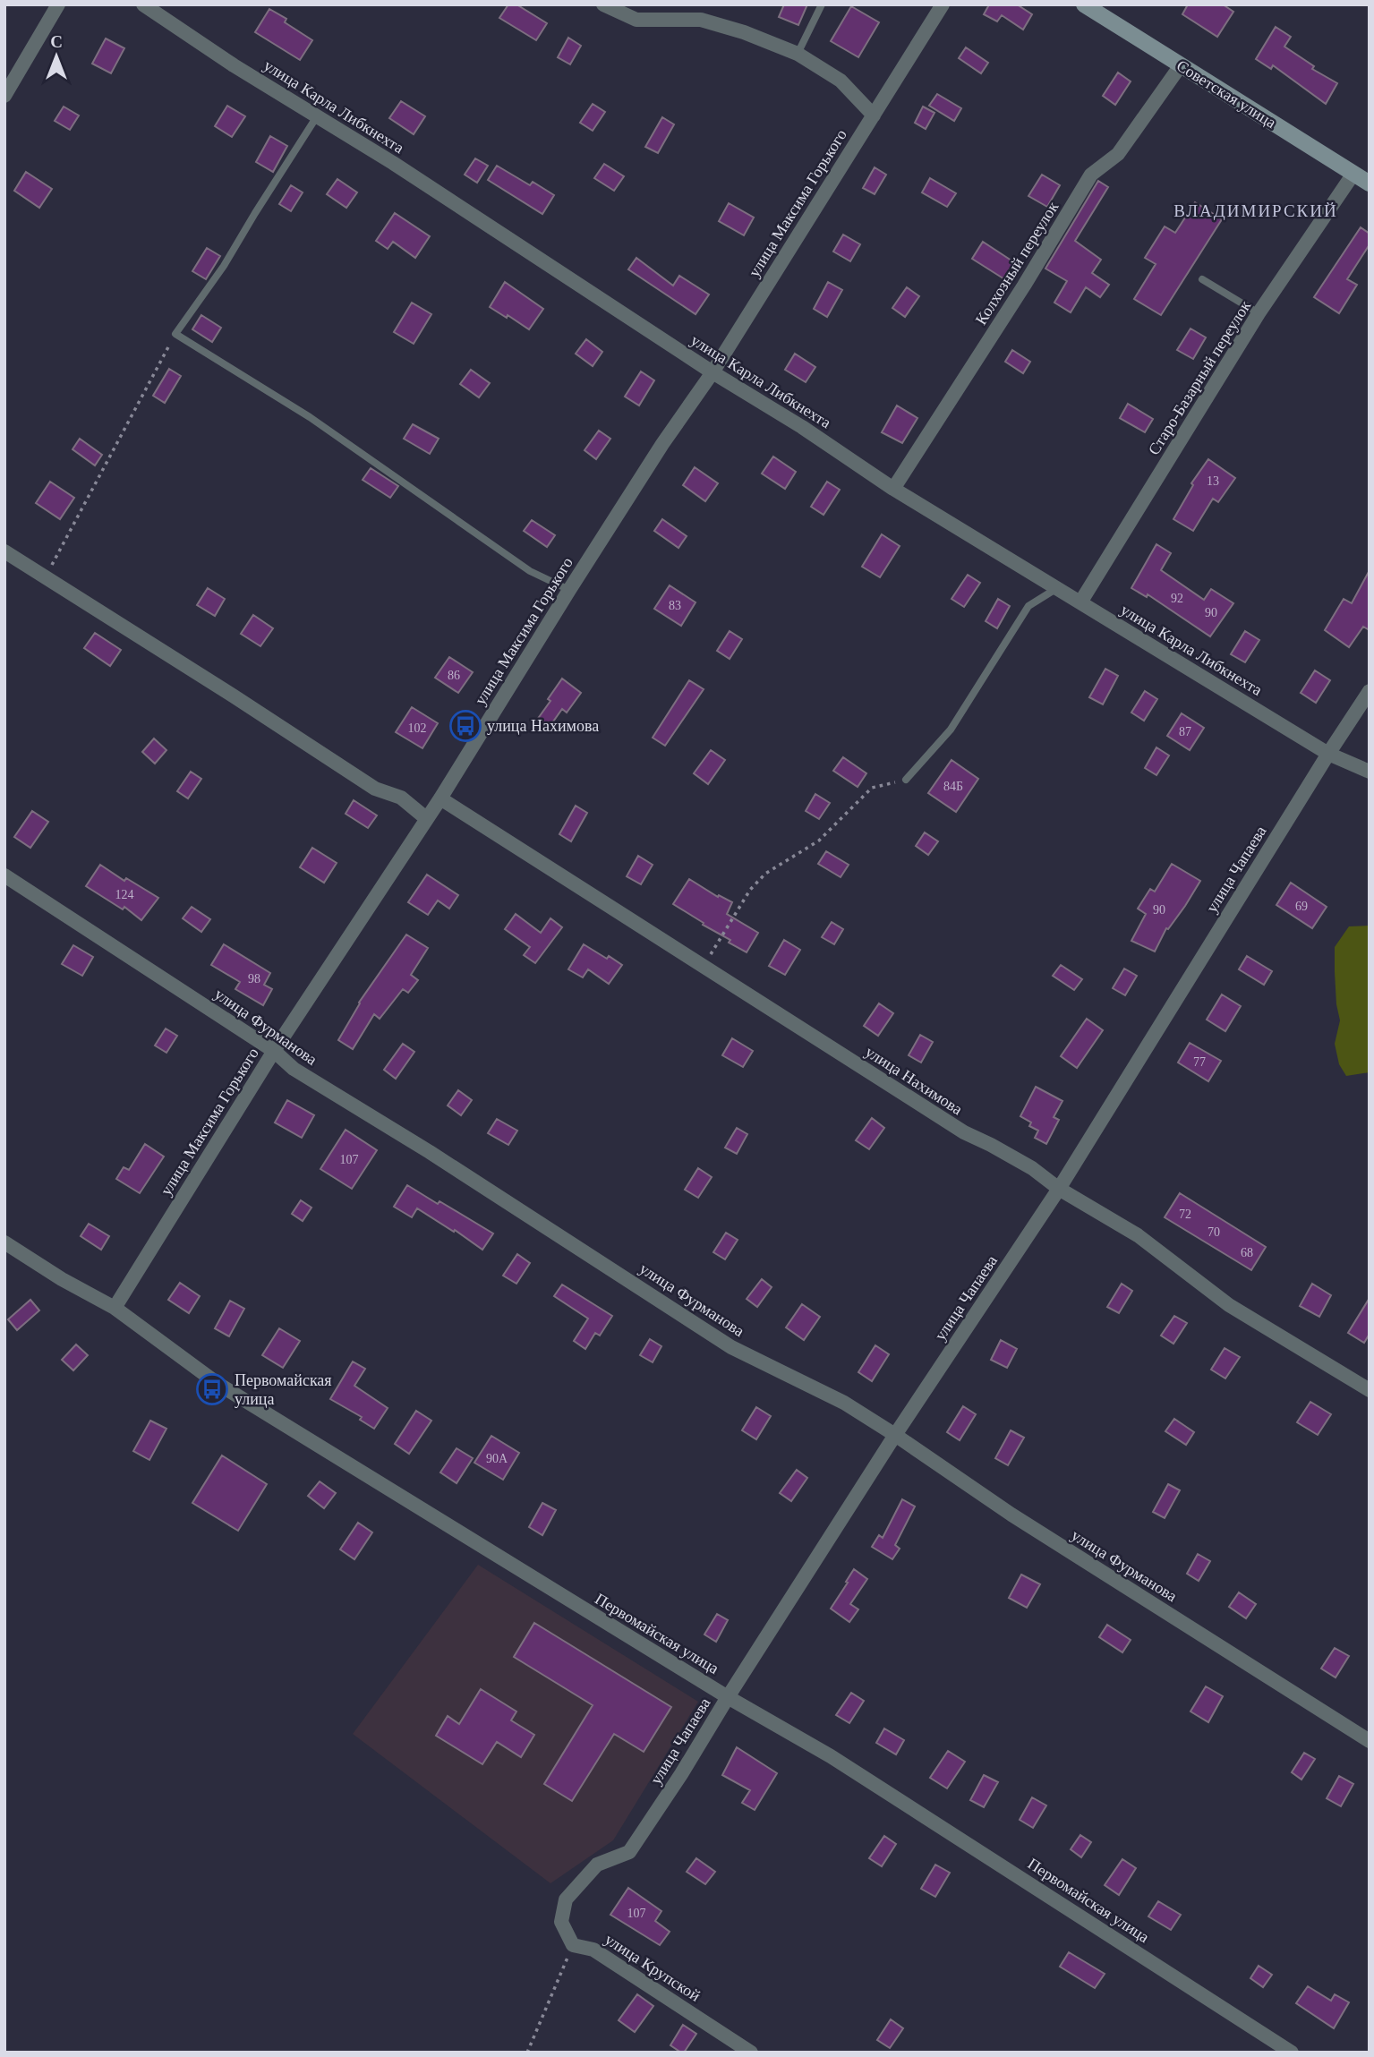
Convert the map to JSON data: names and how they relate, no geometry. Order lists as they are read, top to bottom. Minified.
{"streets":{"street":["Советская улица","улица Карла Либкнехта","улица Максима Горького","Колхозный переулок","Старо-Базарный переулок","улица Чапаева","улица Фурманова","улица Нахимова","Первомайская улица","улица Крупской"]},"crossings":[["Советская улица","Колхозный переулок"],["Советская улица","Старо-Базарный переулок"],["улица Карла Либкнехта","улица Максима Горького"],["улица Карла Либкнехта","Колхозный переулок"],["улица Карла Либкнехта","Старо-Базарный переулок"],["улица Карла Либкнехта","улица Чапаева"],["улица Максима Горького","улица Фурманова"],["улица Максима Горького","улица Нахимова"],["улица Максима Горького","Первомайская улица"],["улица Чапаева","улица Фурманова"],["улица Чапаева","улица Нахимова"],["улица Чапаева","Первомайская улица"],["улица Чапаева","улица Крупской"]],"districts":["ВЛАДИМИРСКИЙ"],"places":{"bus stop":["улица Нахимова","Первомайская улица"]},"house_numbers":["13","92","83","90","86","102","87","84Б","124","69","90","98","77","107","72","70","68","90А","107"],"north":"top"}
